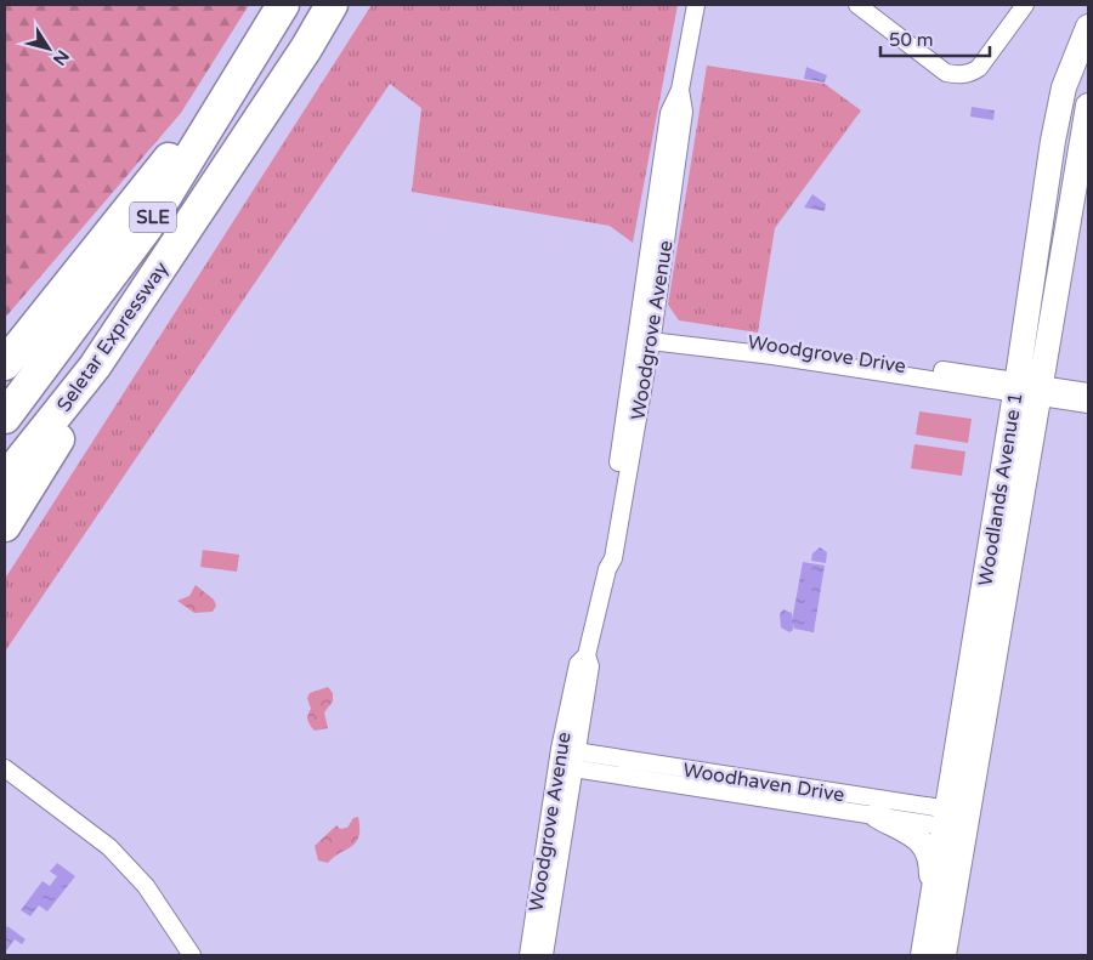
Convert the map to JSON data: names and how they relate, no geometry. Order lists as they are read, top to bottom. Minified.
{"streets":{"highway":["SLE","Seletar Expressway"],"main road":["Woodlands Avenue 1"],"street":["Woodgrove Avenue","Woodgrove Drive","Woodhaven Drive"]},"crossings":[["Woodgrove Avenue","Woodgrove Drive"],["Woodgrove Avenue","Woodhaven Drive"],["Woodgrove Drive","Woodlands Avenue 1"],["Woodlands Avenue 1","Woodhaven Drive"]],"scale_bar":"50 m","north":"bottom right"}
